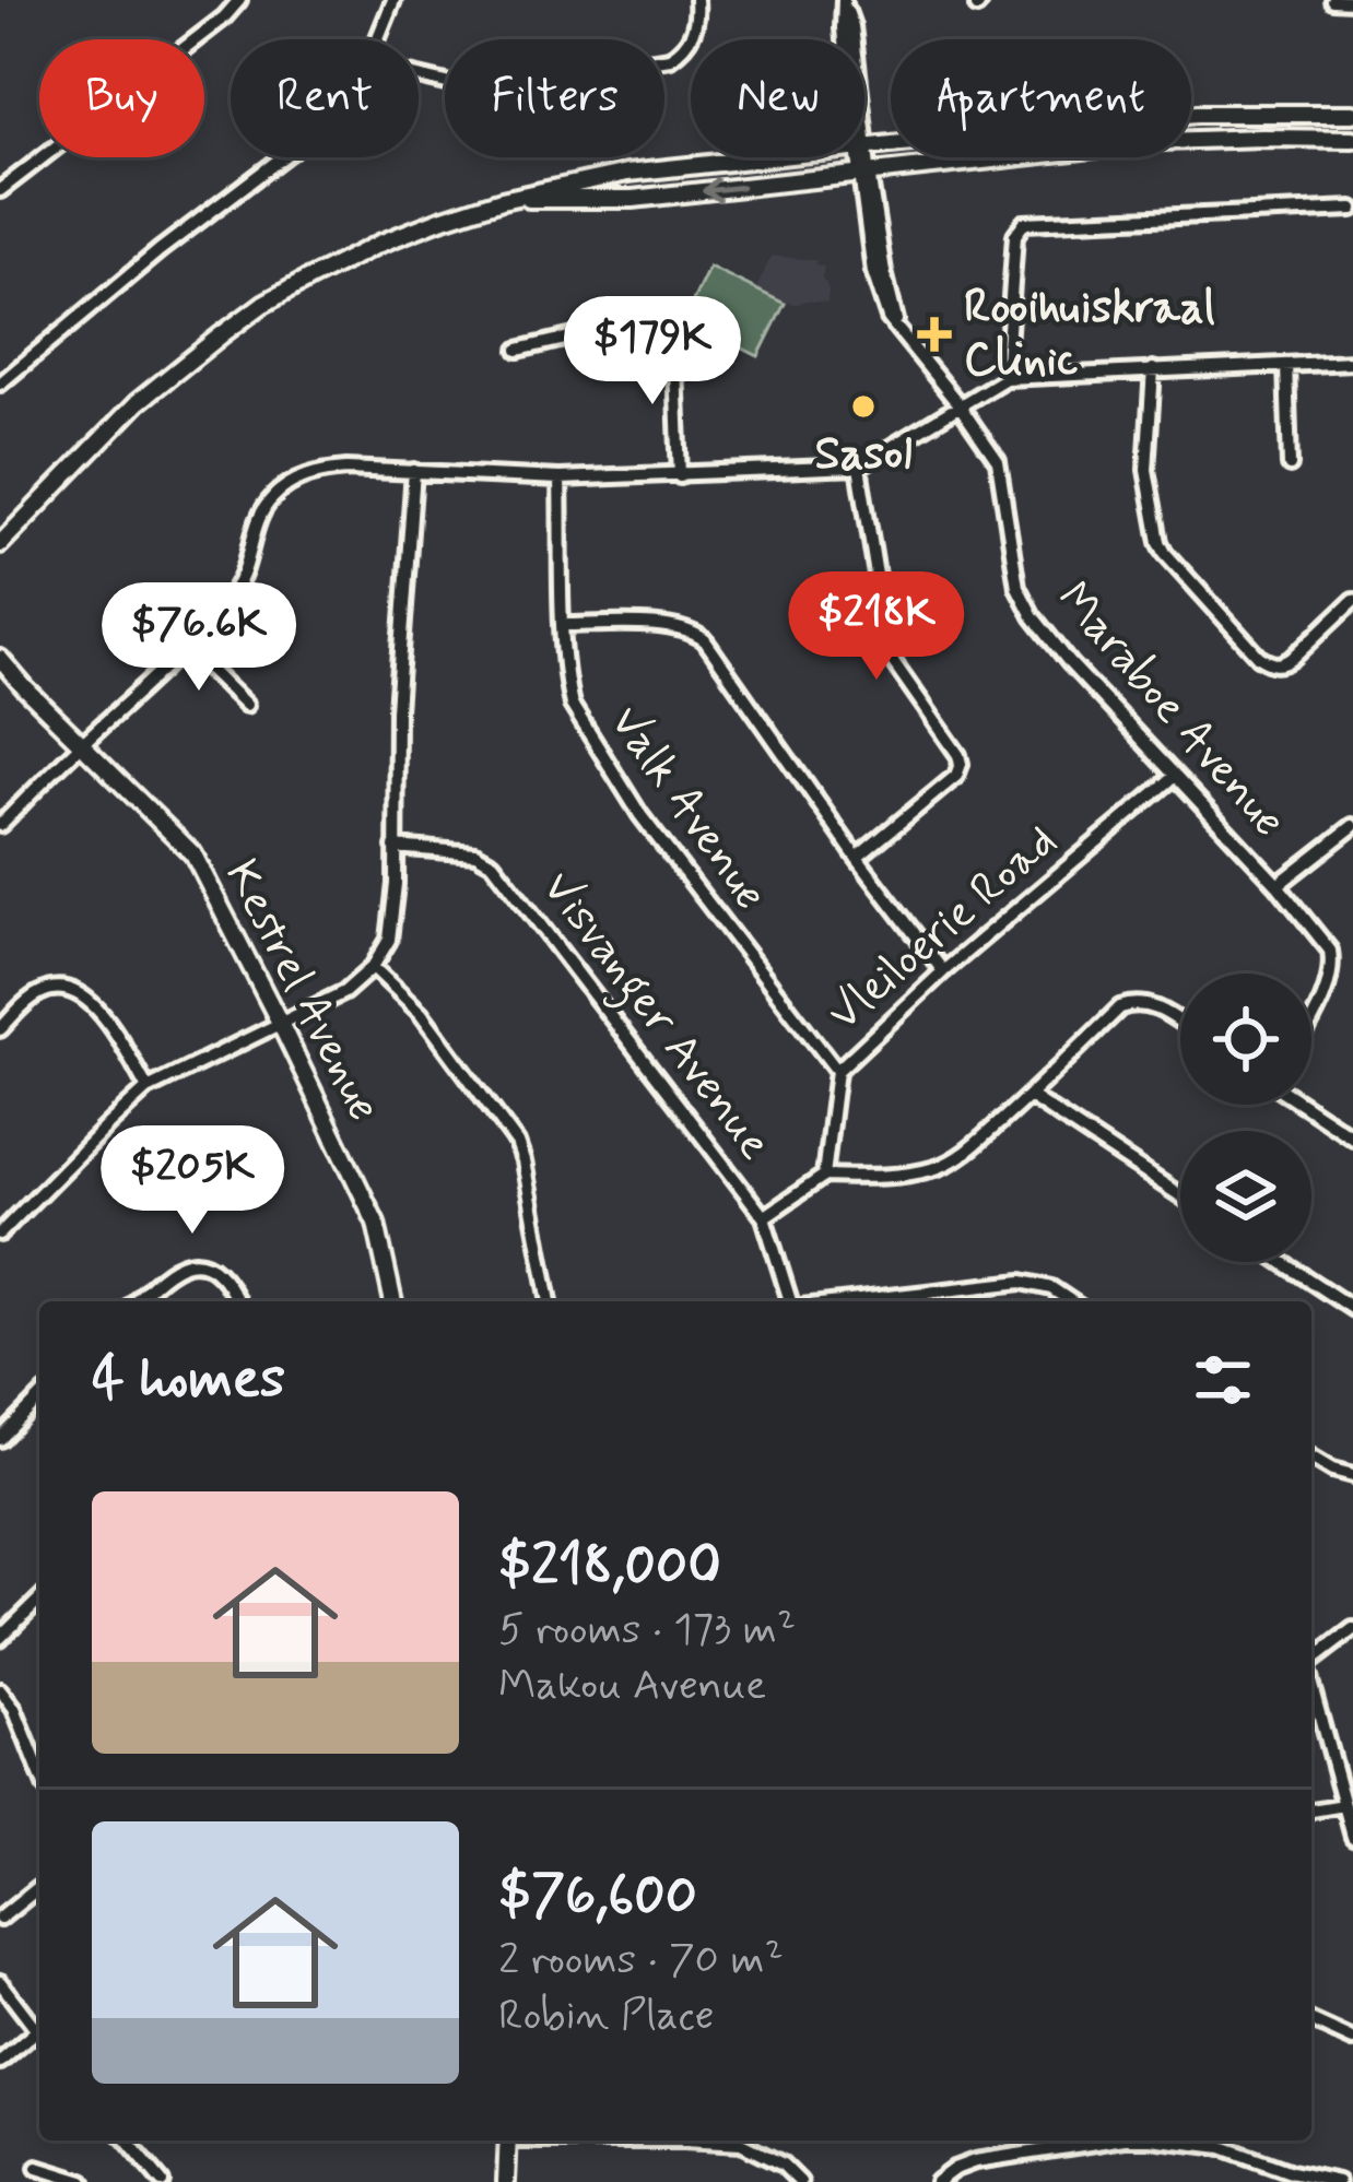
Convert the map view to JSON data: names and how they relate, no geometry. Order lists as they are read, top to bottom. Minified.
{"streets":{"main road":["Kestrel Avenue"],"street":["Maraboe Avenue","Valk Avenue","Vleiloerie Road","Visvanger Avenue"]},"crossings":[["Maraboe Avenue","Vleiloerie Road"],["Valk Avenue","Vleiloerie Road"]],"places":{"health":["Rooihuiskraal Clinic"],"other":["Sasol"]},"page":{"chip":["Buy","Rent","Filters","New","Apartment"],"price":["$179K","$218K","$76.6K","$205K"],"heading":"4 homes","list":[{"name":"$218,000","note":"5 rooms · 173 m² · Makou Avenue"},{"name":"$76,600","note":"2 rooms · 70 m² · Robin Place"}]}}
